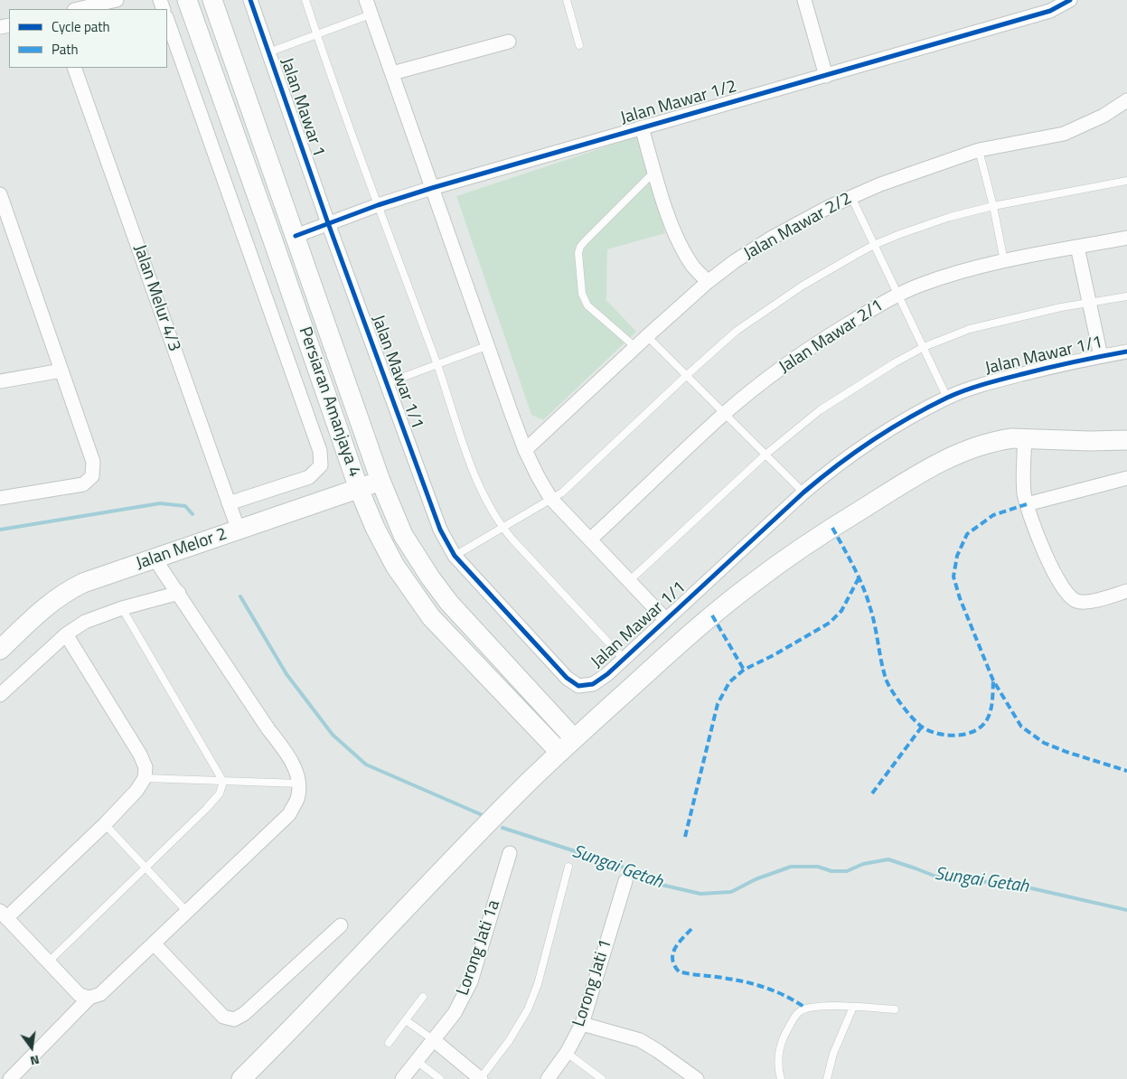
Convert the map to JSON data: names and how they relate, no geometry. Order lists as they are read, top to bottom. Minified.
{"streets":{"street":["Jalan Mawar 1/2","Jalan Mawar 1","Jalan Mawar 2/2","Jalan Melur 4/3","Jalan Mawar 2/1","Jalan Mawar 1/1","Persiaran Amanjaya 4","Jalan Melor 2","Lorong Jati 1a","Lorong Jati 1"]},"crossings":[["Jalan Mawar 1/2","Jalan Mawar 1"],["Jalan Mawar 1/2","Jalan Mawar 1/1"],["Jalan Mawar 1/2","Persiaran Amanjaya 4"],["Jalan Mawar 1","Jalan Mawar 1/1"],["Jalan Melur 4/3","Jalan Melor 2"],["Persiaran Amanjaya 4","Jalan Melor 2"]],"water":["Sungai Getah"],"legend":["Cycle path","Path"],"north":"bottom"}
